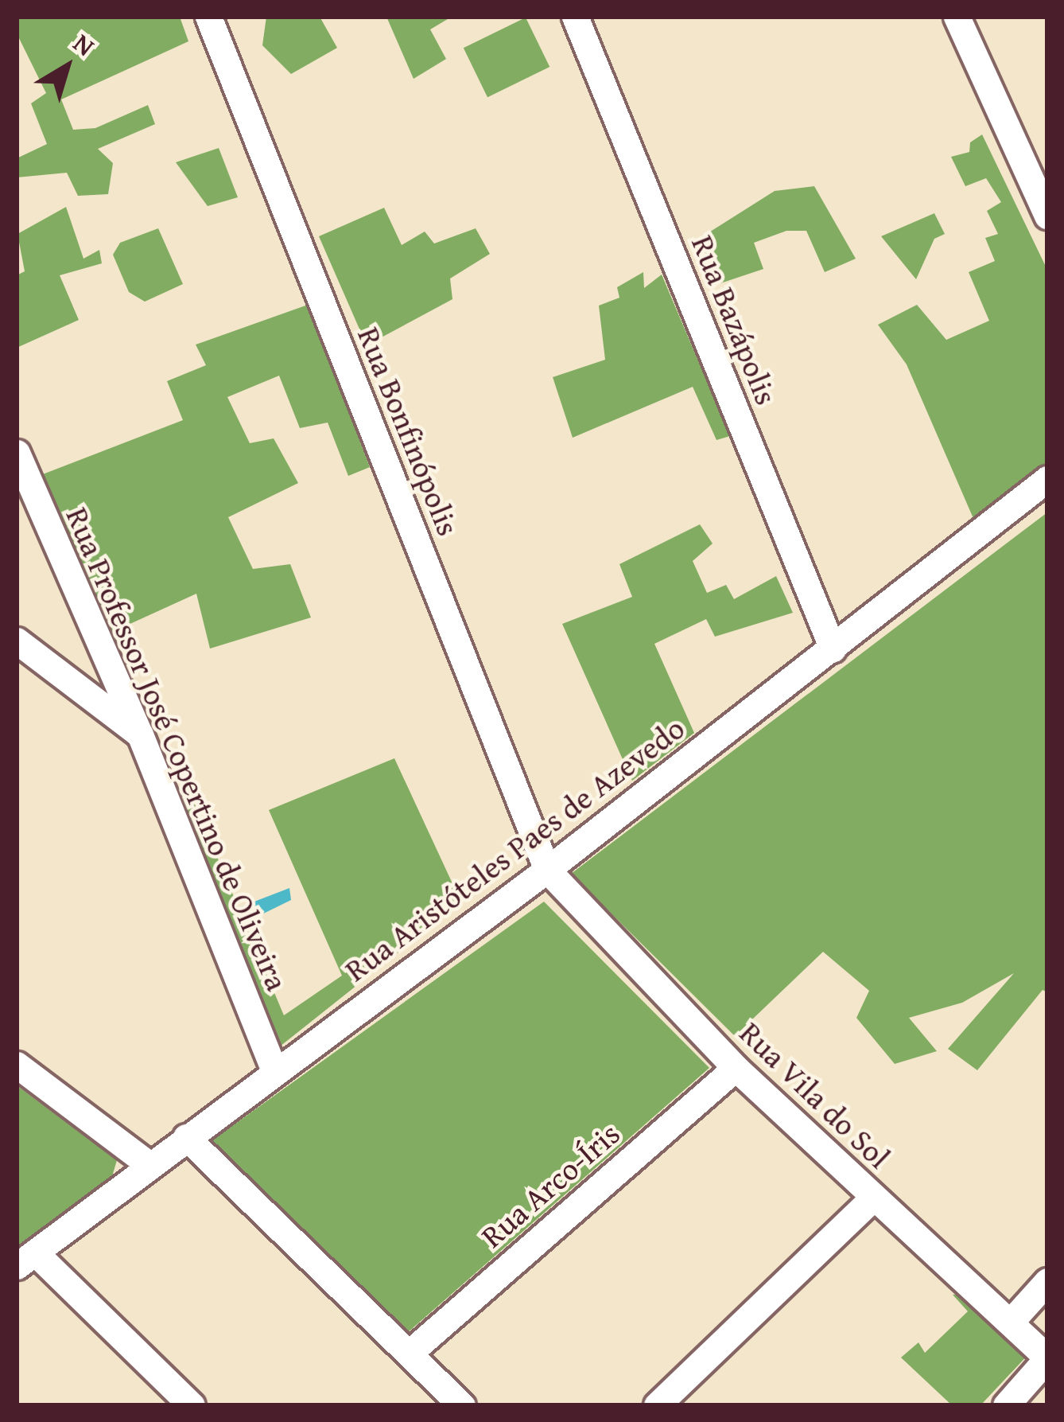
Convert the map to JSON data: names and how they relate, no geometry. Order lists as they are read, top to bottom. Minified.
{"streets":{"street":["Rua Bazápolis","Rua Bonfinópolis","Rua Professor José Copertino de Oliveira","Rua Aristóteles Paes de Azevedo","Rua Vila do Sol","Rua Arco-Íris"]},"crossings":[["Rua Bazápolis","Rua Aristóteles Paes de Azevedo"],["Rua Bonfinópolis","Rua Aristóteles Paes de Azevedo"],["Rua Bonfinópolis","Rua Vila do Sol"],["Rua Professor José Copertino de Oliveira","Rua Aristóteles Paes de Azevedo"],["Rua Aristóteles Paes de Azevedo","Rua Vila do Sol"],["Rua Vila do Sol","Rua Arco-Íris"]],"north":"top right"}
